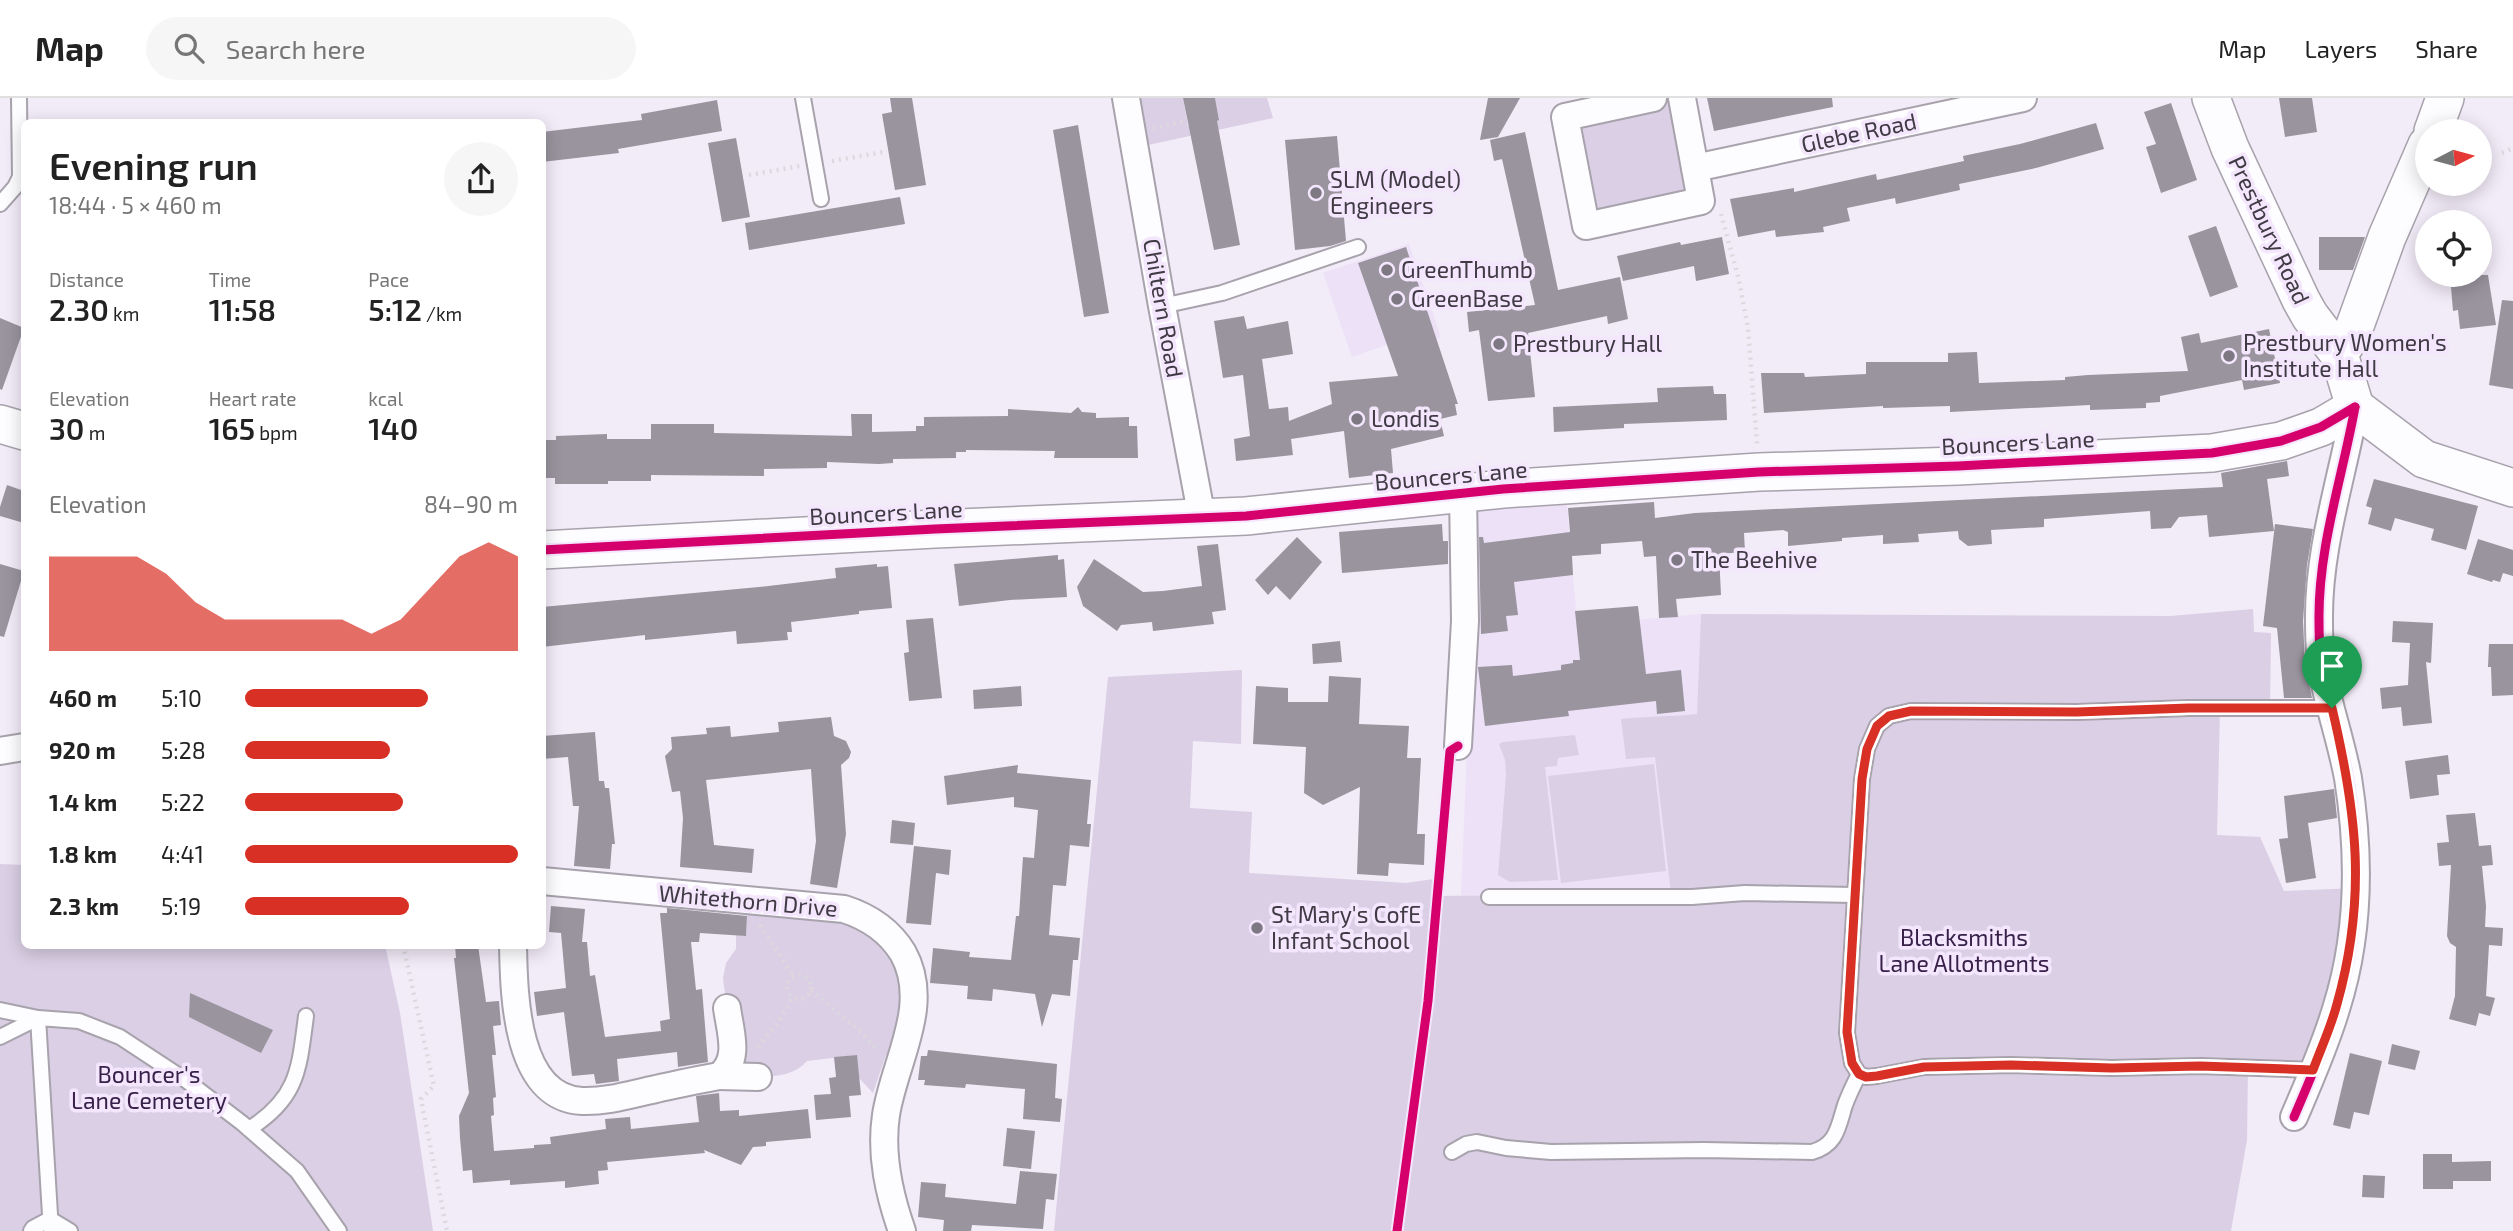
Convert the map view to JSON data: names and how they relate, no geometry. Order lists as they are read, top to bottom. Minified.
{"streets":{"street":["Glebe Road","Prestbury Road","Chiltern Road","Bouncers Lane","Whitethorn Drive"]},"crossings":[["Chiltern Road","Bouncers Lane"]],"parks":["Blacksmiths Lane Allotments","Bouncer's Lane Cemetery"],"places":["SLM (Model) Engineers","GreenThumb","GreenBase","Prestbury Hall","Prestbury Women's Institute Hall","Londis","The Beehive","St Mary's CofE Infant School"],"north":"right","page":{"header":"Map","search":"Search here","nav":["Map","Layers","Share"],"heading":["Evening run","18:44 · 5 × 460 m"],"stats":[["Distance","2.30 km"],["Time","11:58"],["Pace","5:12 /km"],["Elevation","30 m"],["Heart rate","165 bpm"],["kcal","140"]],"chart":["Elevation","84–90 m"],"list":[{"name":"460 m","note":"5:10"},{"name":"920 m","note":"5:28"},{"name":"1.4 km","note":"5:22"},{"name":"1.8 km","note":"4:41"},{"name":"2.3 km","note":"5:19"}]}}
